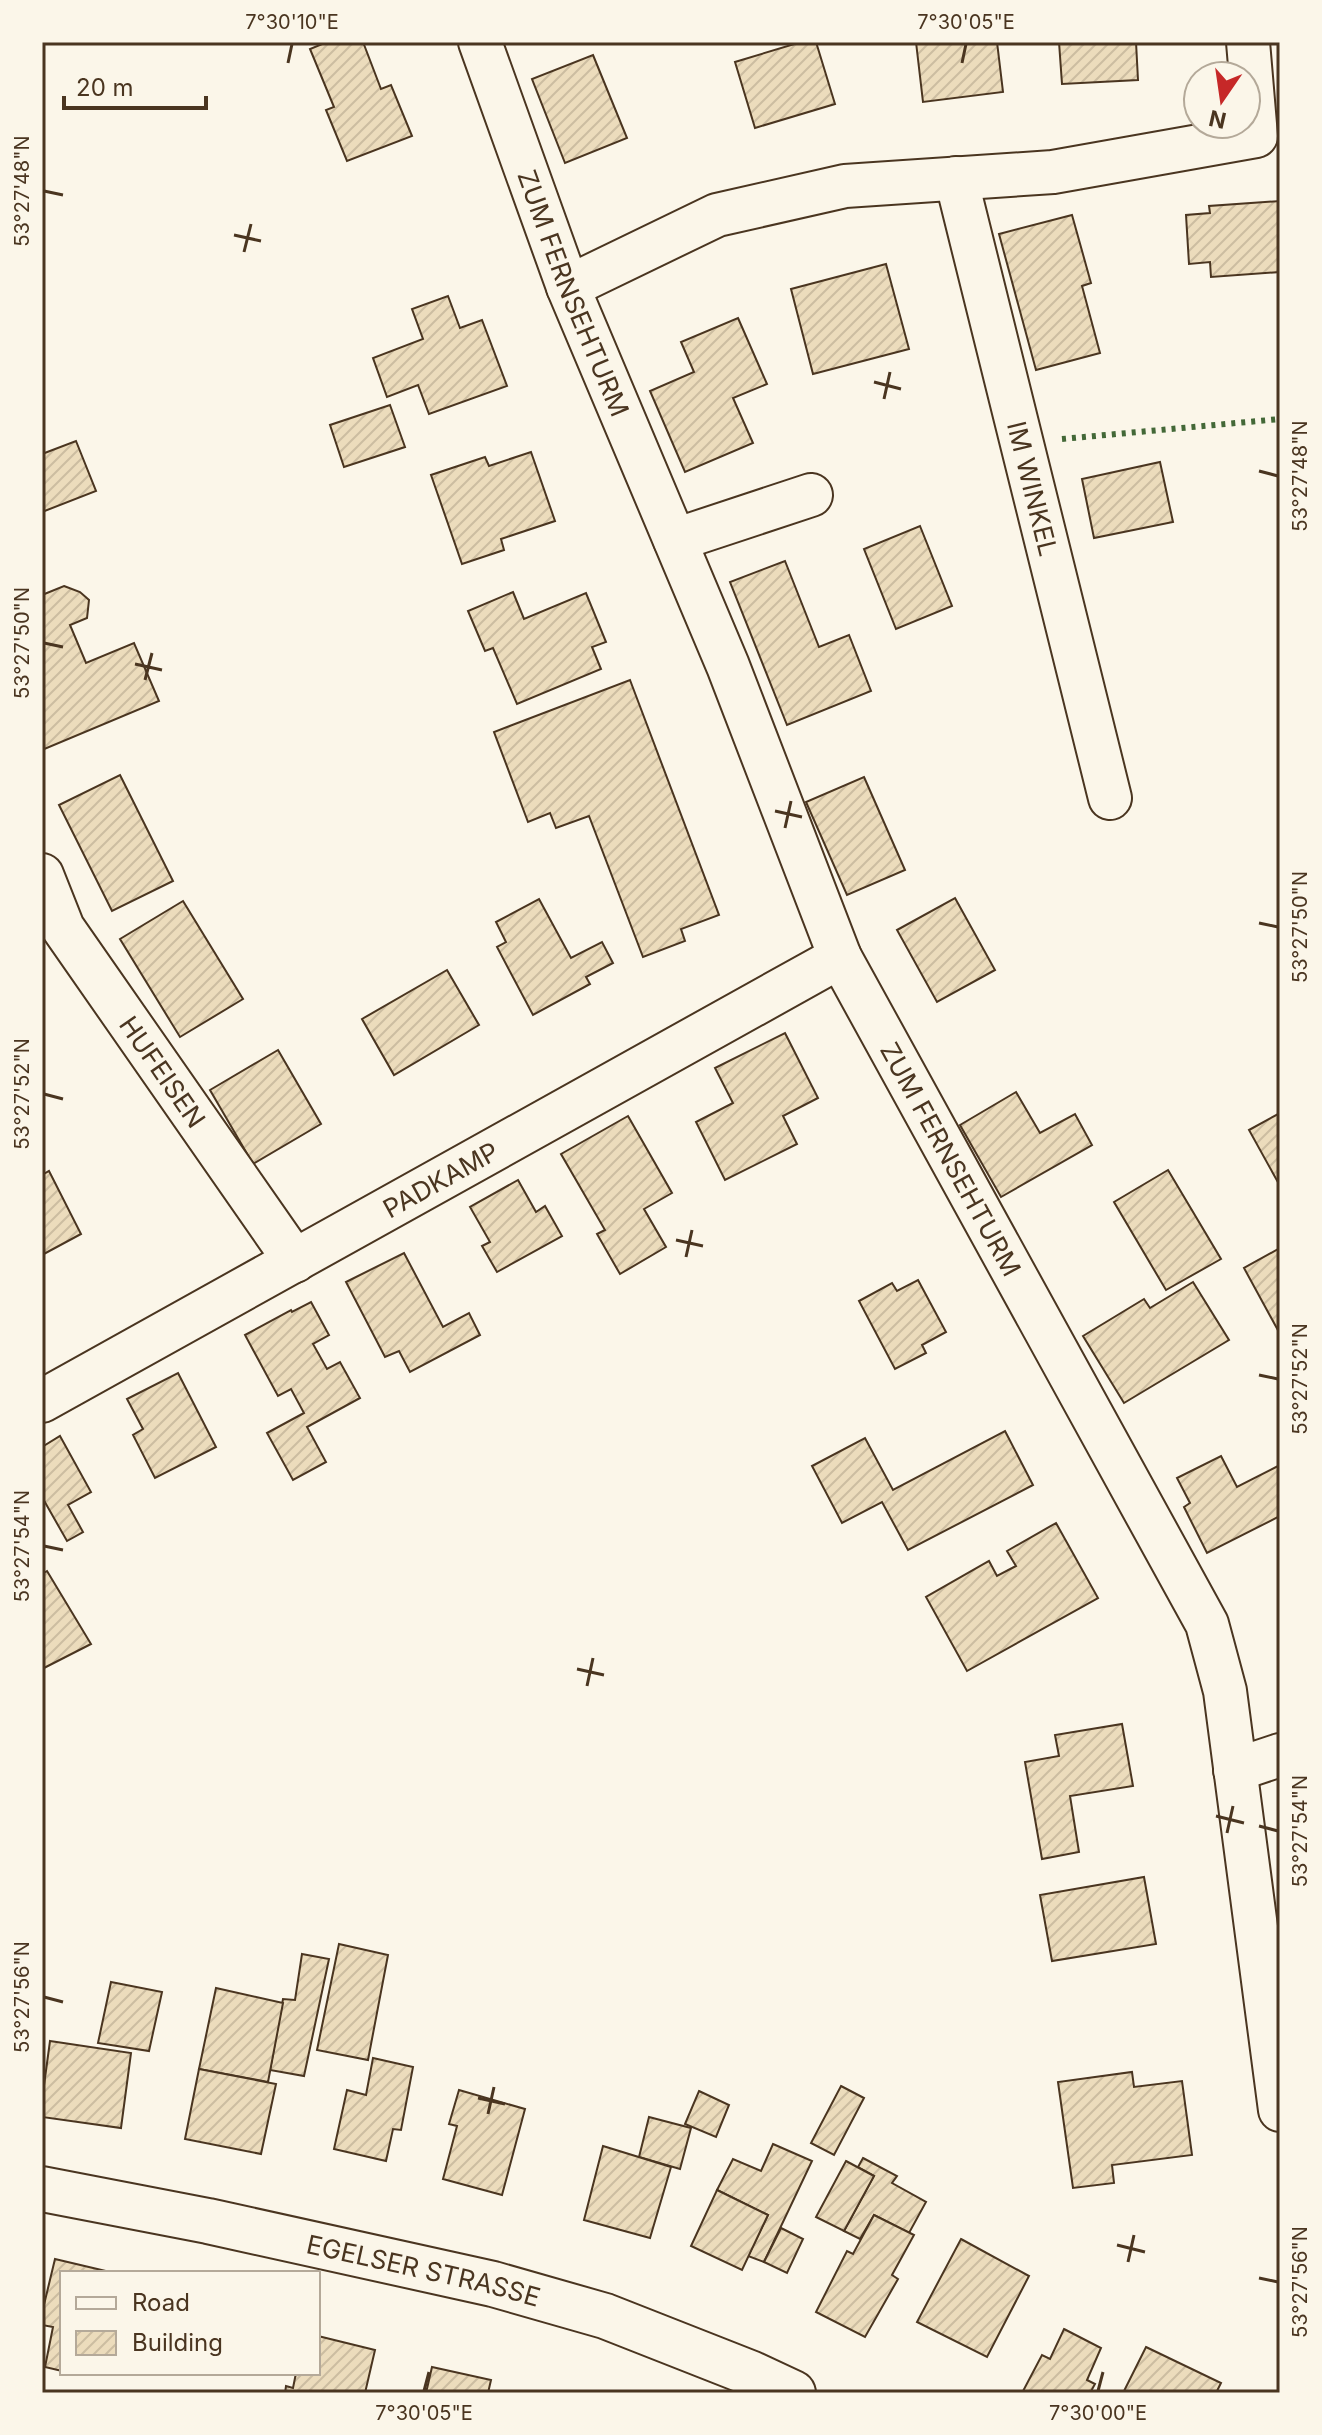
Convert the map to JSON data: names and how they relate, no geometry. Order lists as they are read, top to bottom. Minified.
{"streets":{"main road":["EGELSER STRASSE"],"street":["ZUM FERNSEHTURM","IM WINKEL","HUFEISEN","PADKAMP"]},"crossings":[["ZUM FERNSEHTURM","PADKAMP"],["HUFEISEN","PADKAMP"]],"legend":["Road","Building"],"scale_bar":"20 m","north":"bottom","coordinates":["7°30'10\"E","7°30'05\"E","53°27'48\"N","53°27'50\"N","53°27'52\"N","53°27'54\"N","53°27'56\"N","7°30'00\"E"]}
